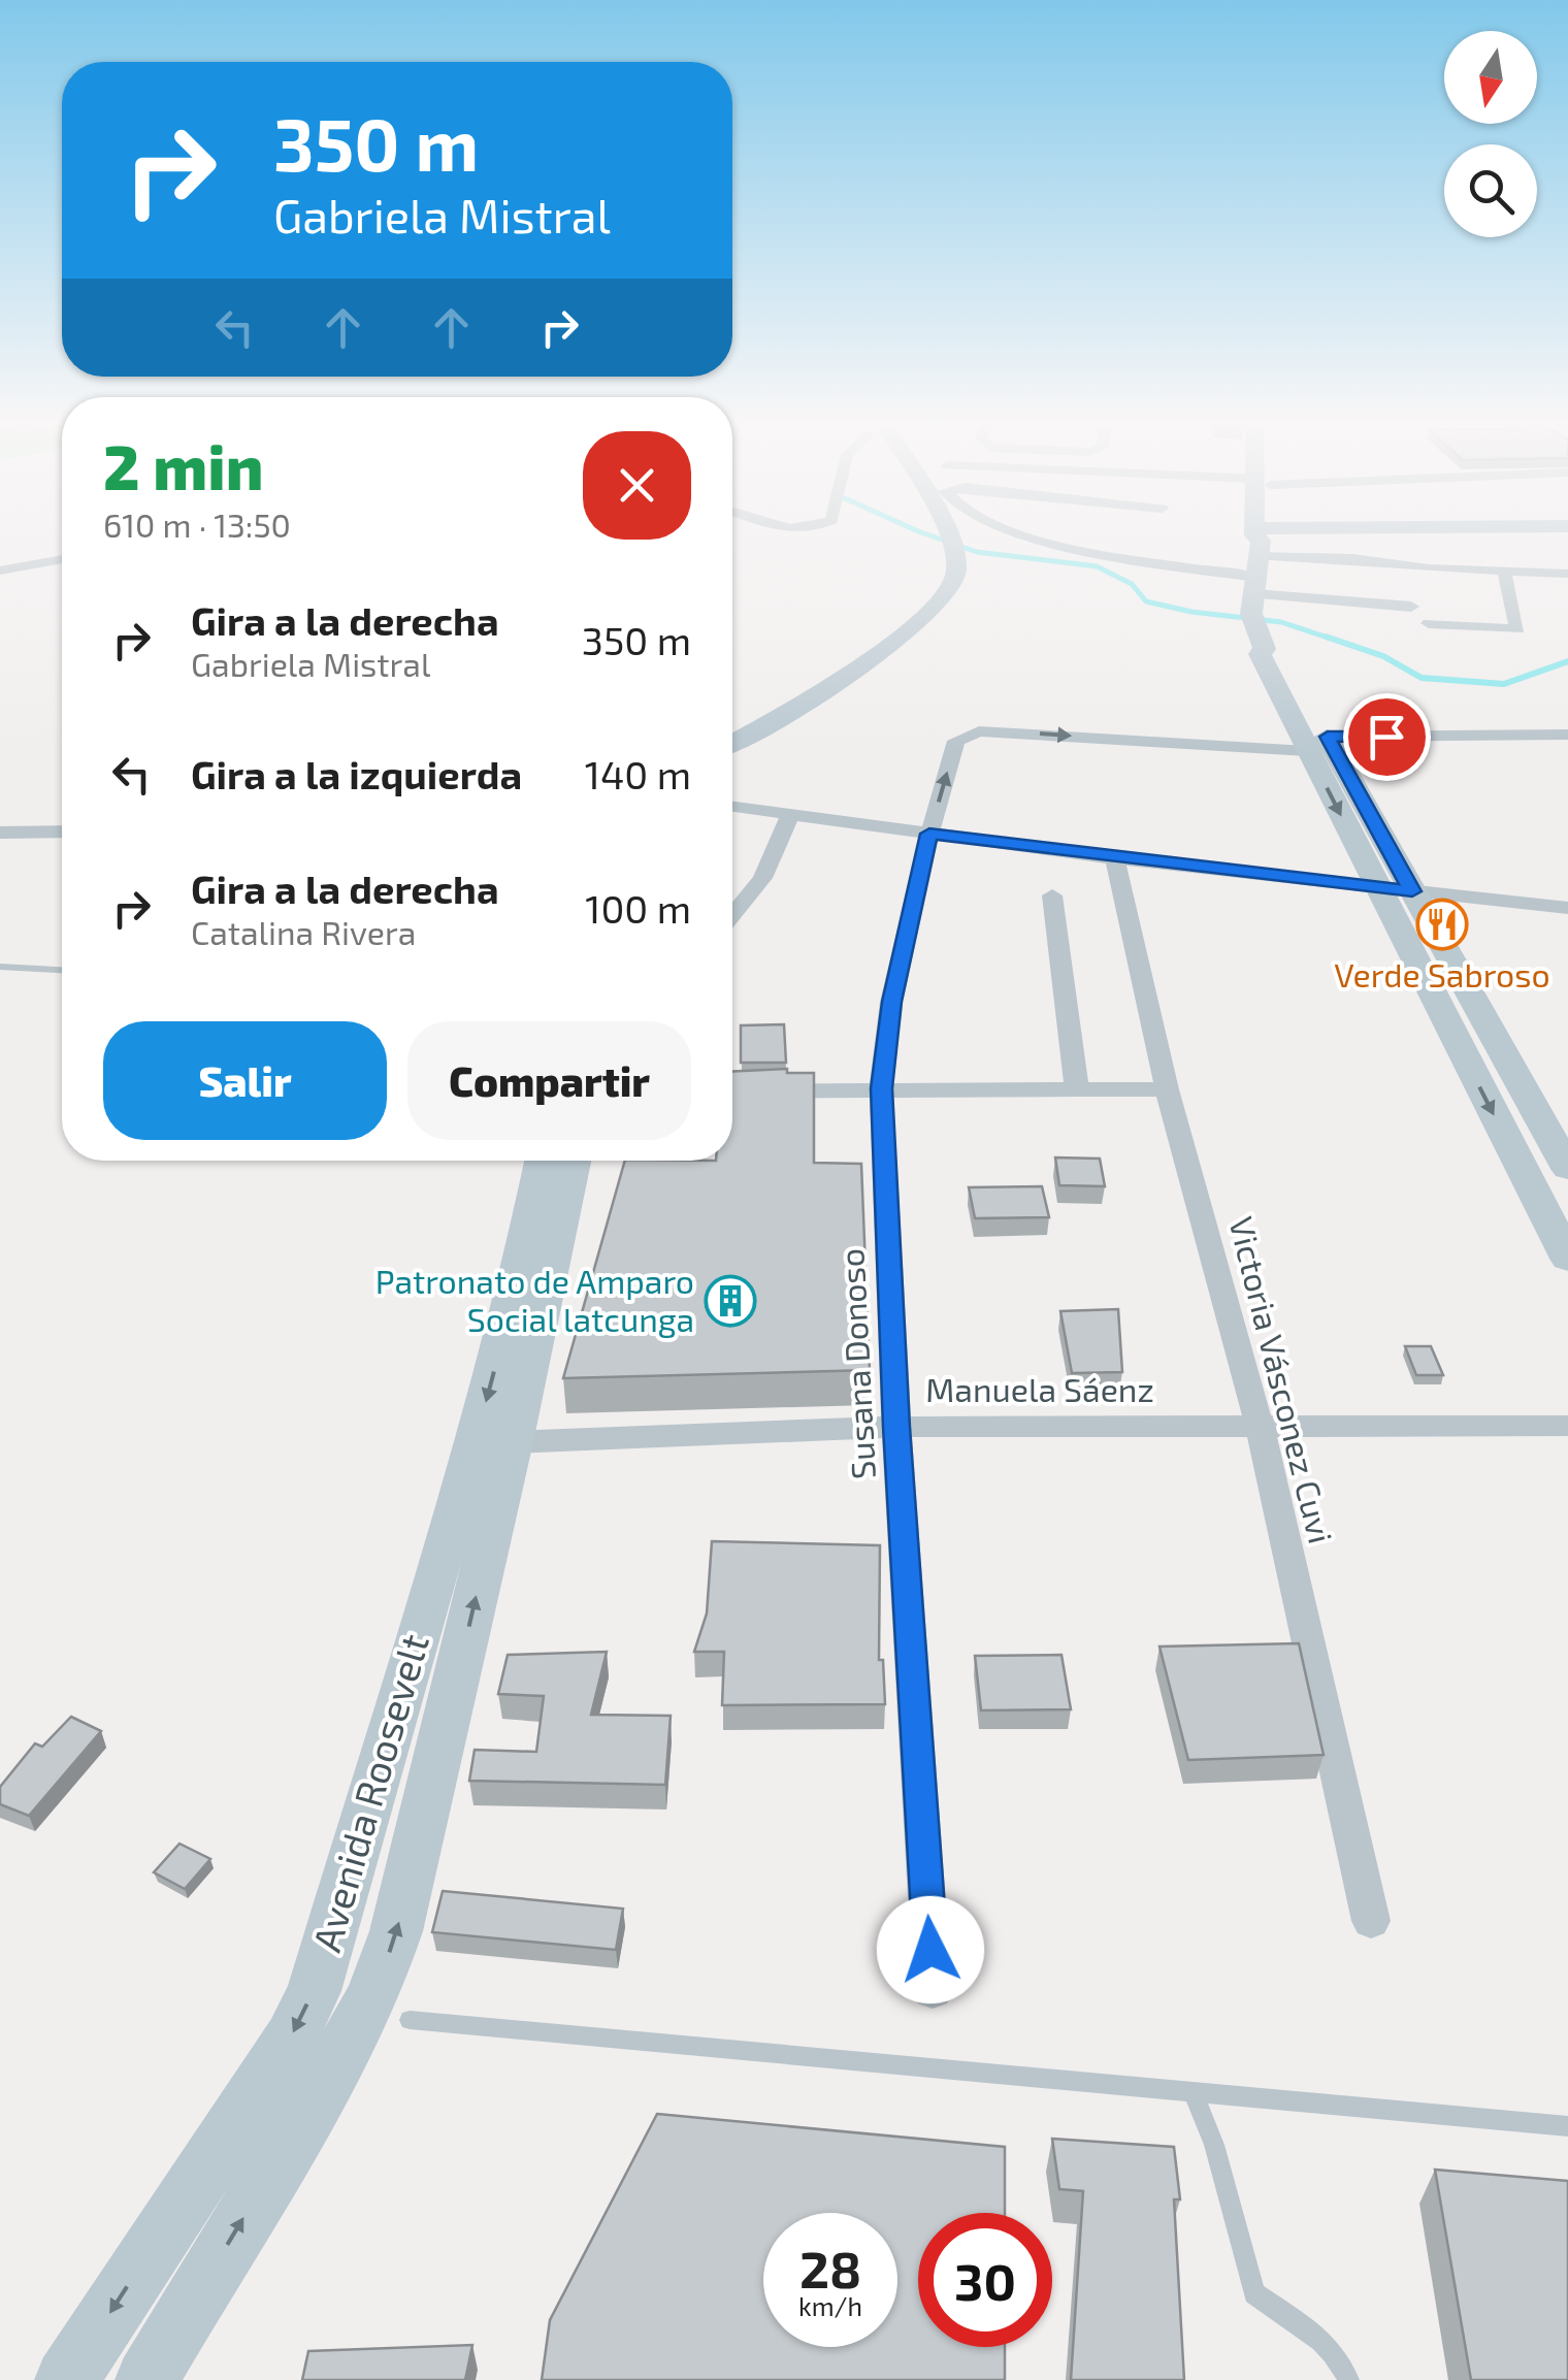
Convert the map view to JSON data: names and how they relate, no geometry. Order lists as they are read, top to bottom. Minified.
{"streets":{"street":["Susana Donoso","Victoria Vásconez Cuvi","Manuela Sáenz","Avenida Roosevelt"]},"crossings":[["Susana Donoso","Manuela Sáenz"],["Victoria Vásconez Cuvi","Manuela Sáenz"],["Manuela Sáenz","Avenida Roosevelt"]],"places":{"restaurant":["Verde Sabroso"],"building":["Patronato de Amparo Social latcunga"]},"north":"bottom","page":{"turn":["350 m","Gabriela Mistral"],"heading":["2 min","610 m · 13:50"],"list":[{"name":"Gira a la derecha","note":"Gabriela Mistral","value":"350 m"},{"name":"Gira a la izquierda","value":"140 m"},{"name":"Gira a la derecha","note":"Catalina Rivera","value":"100 m"}],"buttons":["Salir","Compartir"],"speed":"28 km/h","limit":"30"}}
